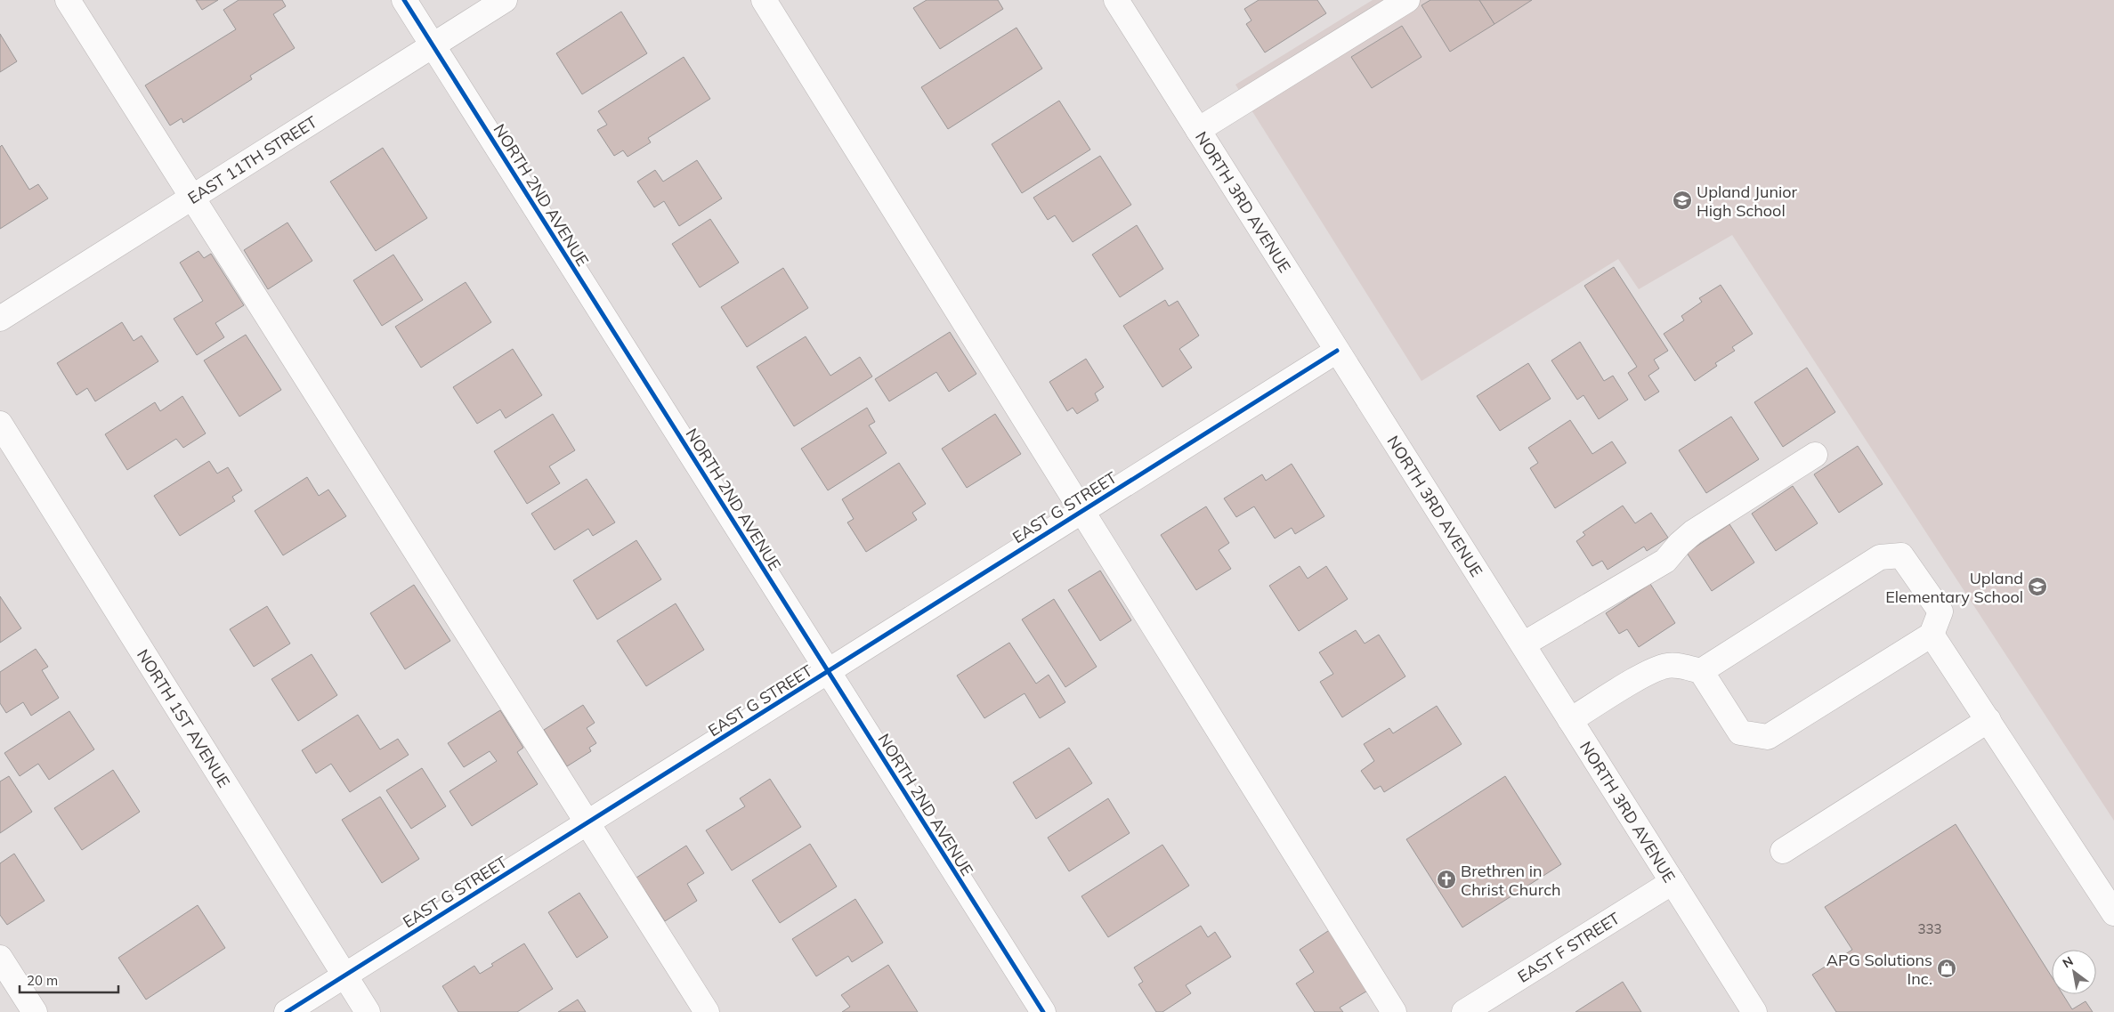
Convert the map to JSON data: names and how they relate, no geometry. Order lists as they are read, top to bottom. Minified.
{"streets":{"street":["EAST 11TH STREET","NORTH 2ND AVENUE","NORTH 3RD AVENUE","EAST G STREET","NORTH 1ST AVENUE","EAST F STREET"]},"crossings":[["EAST 11TH STREET","NORTH 2ND AVENUE"],["NORTH 2ND AVENUE","EAST G STREET"],["NORTH 3RD AVENUE","EAST G STREET"],["NORTH 3RD AVENUE","EAST F STREET"],["EAST G STREET","NORTH 1ST AVENUE"]],"places":{"school or university":["Upland Junior High School","Upland Elementary School"],"church":["Brethren in Christ Church"],"shop":["APG Solutions Inc."]},"house_numbers":["333"],"scale_bar":"20 m","north":"top left"}
